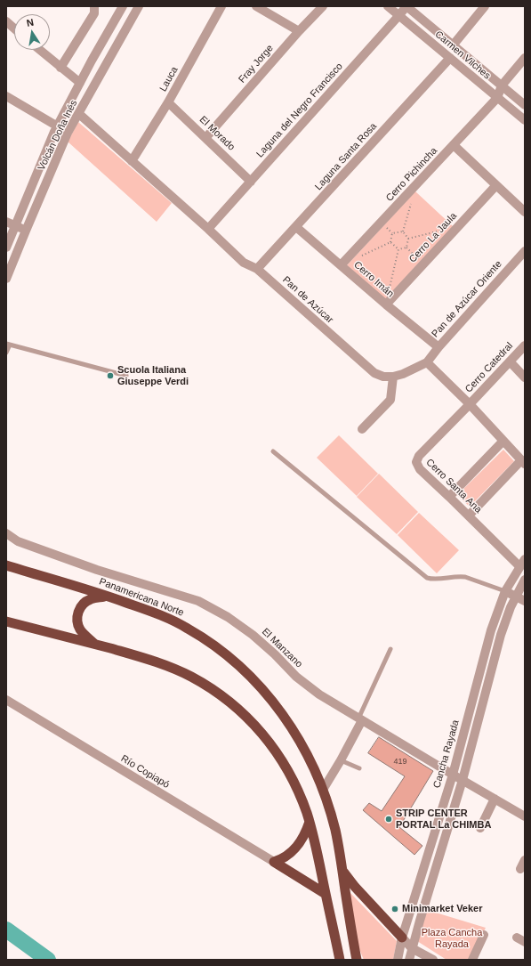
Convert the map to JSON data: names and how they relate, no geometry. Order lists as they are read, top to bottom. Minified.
{"streets":{"highway":["Panamericana Norte"],"street":["Carmen Vilches","Fray Jorge","Lauca","Laguna del Negro Francisco","El Morado","Volcán Doña Inés","Laguna Santa Rosa","Cerro Pichincha","Cerro La Jaula","Cerro Imán","Pan de Azúcar Oriente","Pan de Azúcar","Cerro Catedral","Cerro Santa Ana","El Manzano","Cancha Rayada","Río Copiapó"]},"crossings":[["Carmen Vilches","Laguna del Negro Francisco"],["Carmen Vilches","Laguna Santa Rosa"],["Carmen Vilches","Cerro Pichincha"],["Fray Jorge","El Morado"],["Lauca","El Morado"],["Lauca","Pan de Azúcar"],["Laguna del Negro Francisco","El Morado"],["Laguna del Negro Francisco","Pan de Azúcar"],["Volcán Doña Inés","Pan de Azúcar"],["Laguna Santa Rosa","Cerro Imán"],["Laguna Santa Rosa","Pan de Azúcar"],["Cerro Pichincha","Cerro Imán"],["Cerro La Jaula","Cerro Imán"],["Cerro Imán","Pan de Azúcar Oriente"],["Pan de Azúcar Oriente","Pan de Azúcar"],["Cerro Catedral","Cerro Santa Ana"],["Cerro Santa Ana","Cancha Rayada"],["El Manzano","Cancha Rayada"]],"parks":["Plaza Cancha Rayada"],"places":["Scuola Italiana Giuseppe Verdi","STRIP CENTER PORTAL La CHIMBA","Minimarket Veker"],"house_numbers":["419"],"north":"top"}
